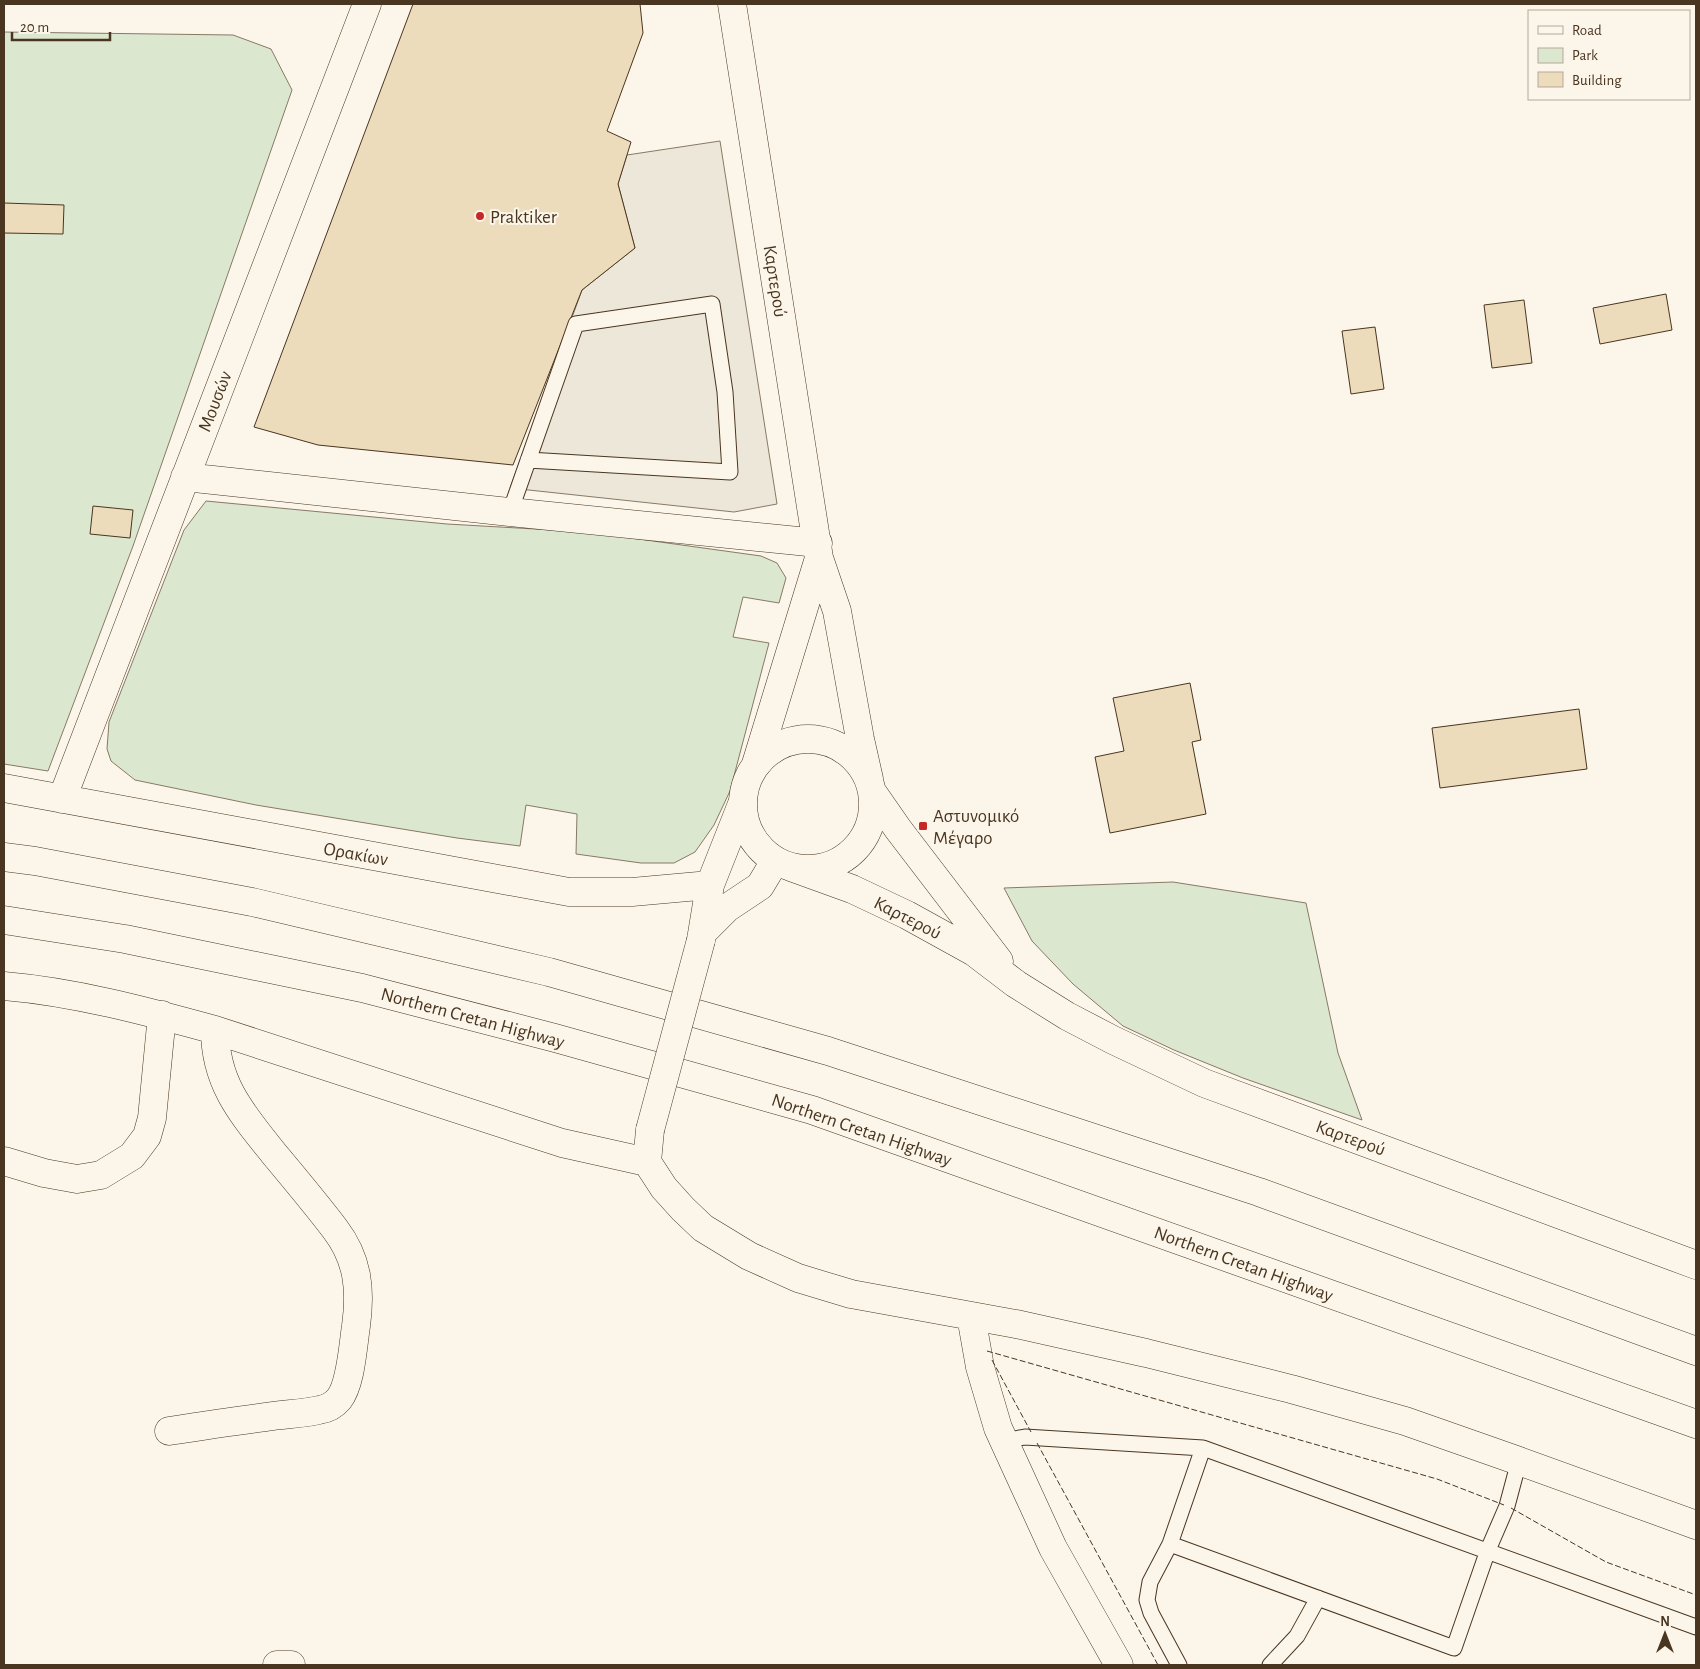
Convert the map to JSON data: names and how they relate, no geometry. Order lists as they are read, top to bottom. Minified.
{"streets":{"main road":["Καρτερού","Μουσών","Ορακίων","Northern Cretan Highway"]},"crossings":[["Μουσών","Ορακίων"]],"places":{"other":["Praktiker"],"transit":["Αστυνομικό Μέγαρο"]},"legend":["Road","Park","Building"],"scale_bar":"20 m","north":"top"}
